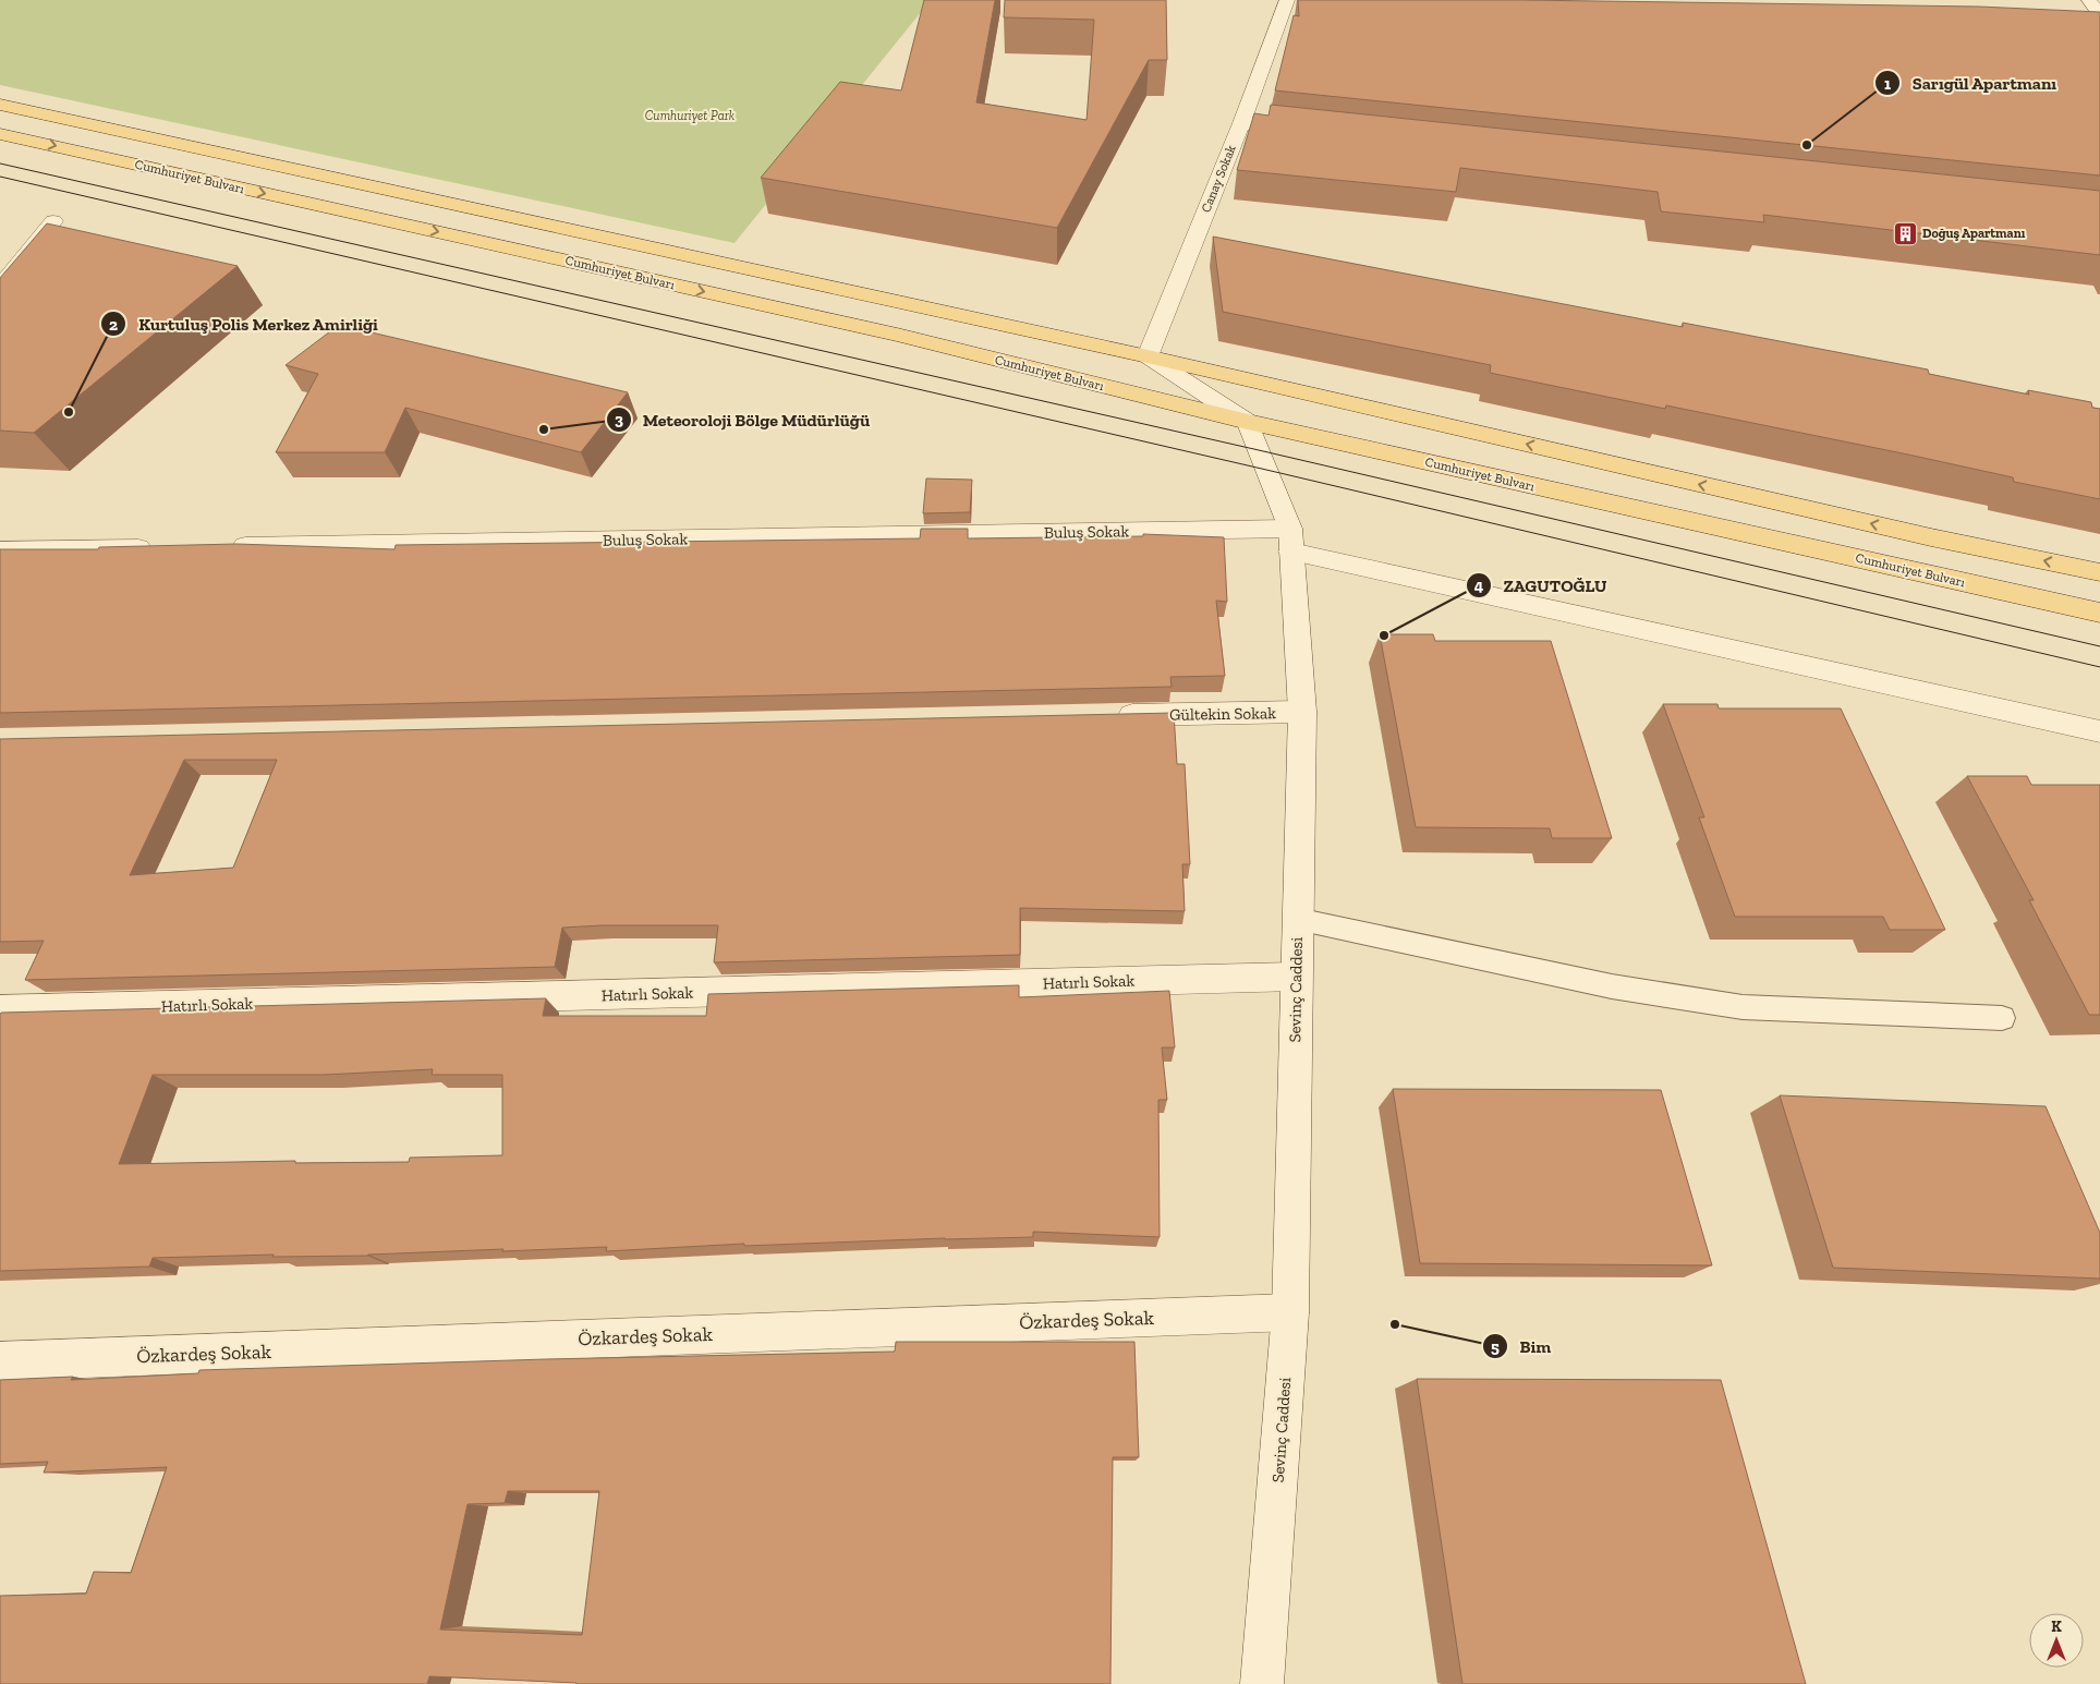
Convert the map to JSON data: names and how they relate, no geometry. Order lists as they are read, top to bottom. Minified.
{"streets":{"main road":["Cumhuriyet Bulvarı"],"street":["Canay Sokak","Buluş Sokak","Gültekin Sokak","Hatırlı Sokak","Sevinç Caddesi","Özkardeş Sokak"]},"crossings":[["Cumhuriyet Bulvarı","Canay Sokak"],["Cumhuriyet Bulvarı","Sevinç Caddesi"],["Buluş Sokak","Sevinç Caddesi"],["Gültekin Sokak","Sevinç Caddesi"],["Hatırlı Sokak","Sevinç Caddesi"],["Sevinç Caddesi","Özkardeş Sokak"]],"parks":["Cumhuriyet Park"],"places":{"other":["Sarıgül Apartmanı","Kurtuluş Polis Merkez Amirliği","Meteoroloji Bölge Müdürlüğü","ZAGUTOĞLU","Bim"],"building":["Doğuş Apartmanı"]},"north":"top"}
